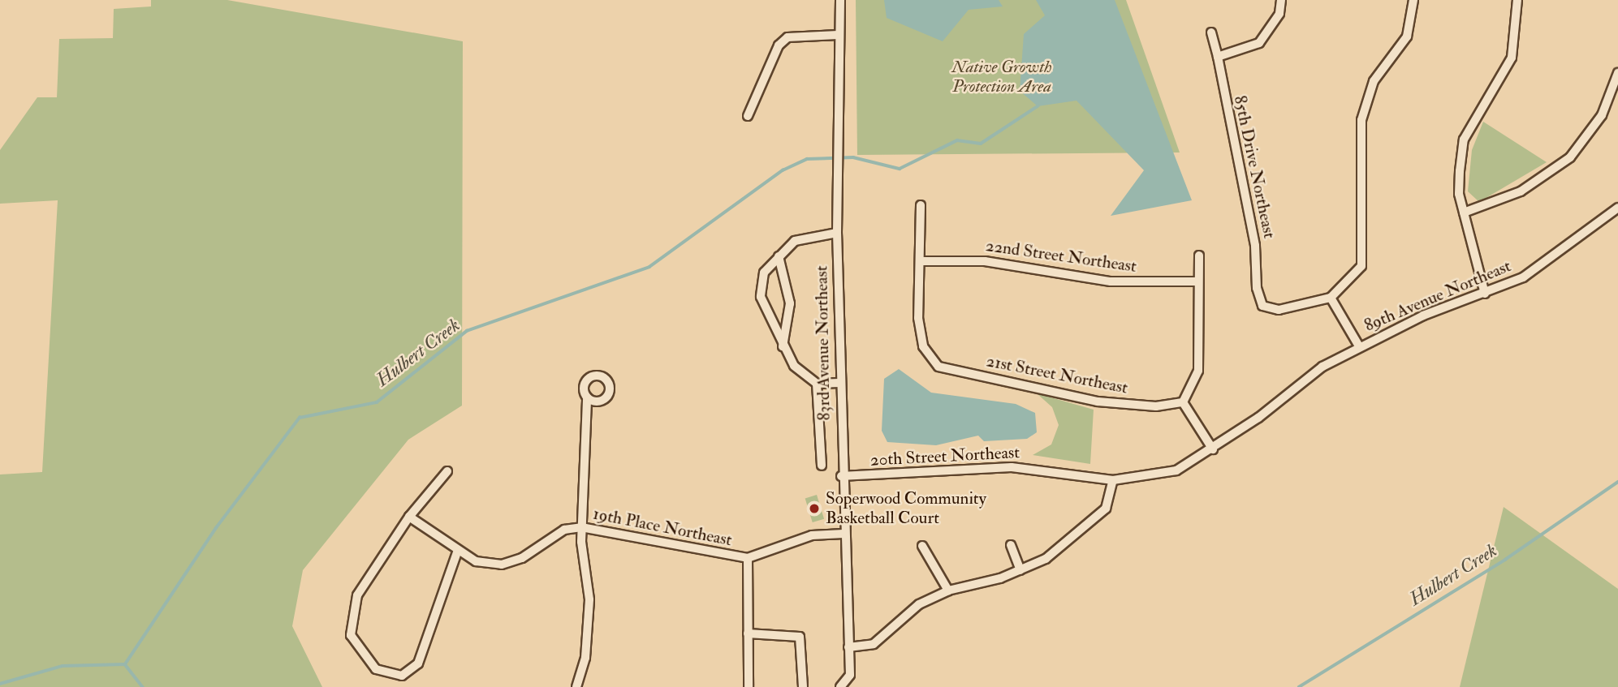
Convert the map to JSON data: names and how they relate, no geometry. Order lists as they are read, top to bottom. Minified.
{"streets":{"street":["85th Drive Northeast","22nd Street Northeast","89th Avenue Northeast","83rd Avenue Northeast","21st Street Northeast","20th Street Northeast","19th Place Northeast"]},"crossings":[["22nd Street Northeast","21st Street Northeast"],["89th Avenue Northeast","20th Street Northeast"],["83rd Avenue Northeast","20th Street Northeast"],["83rd Avenue Northeast","19th Place Northeast"]],"water":["Hulbert Creek"],"parks":["Native Growth Protection Area"],"places":["Soperwood Community Basketball Court"]}
